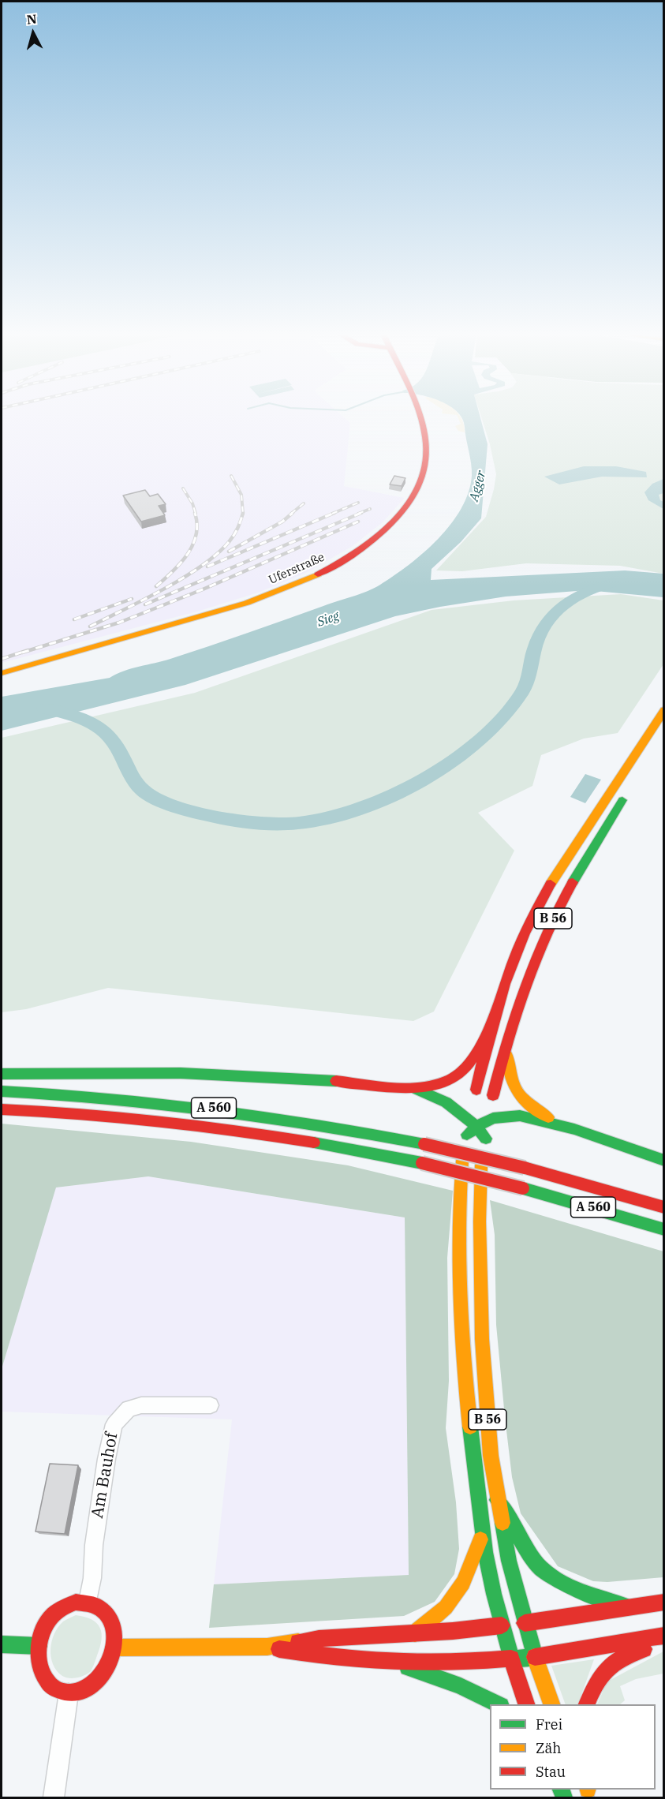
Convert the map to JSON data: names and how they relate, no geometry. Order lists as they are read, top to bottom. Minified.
{"streets":{"main road":["Uferstraße","B 56","A 560"],"street":["Am Bauhof"]},"water":["Agger","Sieg"],"legend":["Frei","Zäh","Stau"],"north":"top"}
